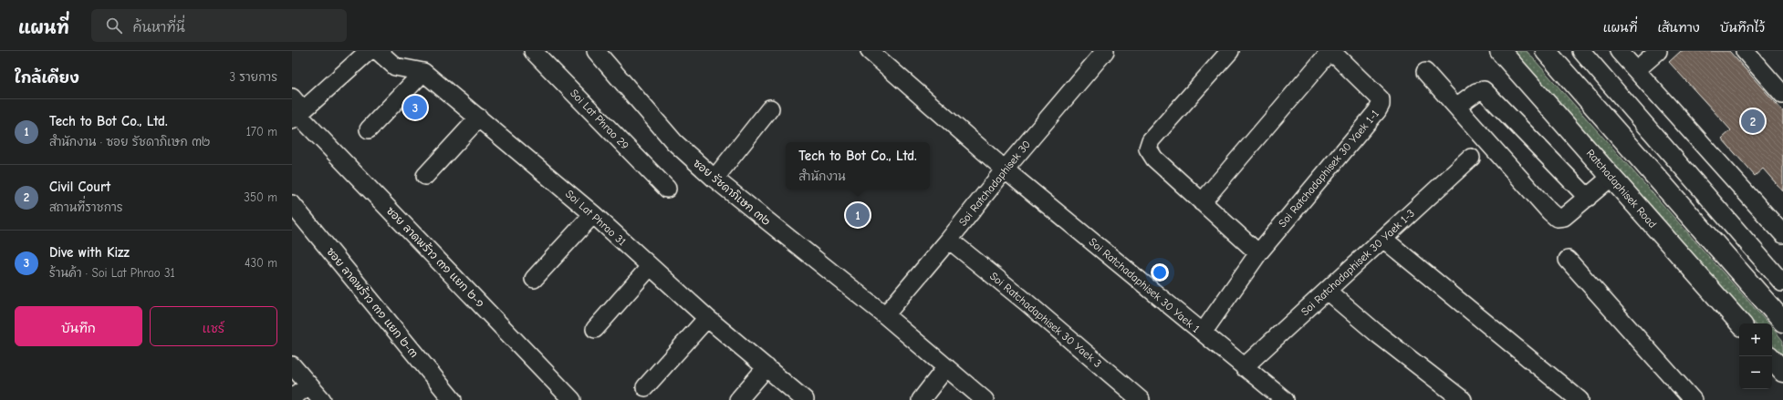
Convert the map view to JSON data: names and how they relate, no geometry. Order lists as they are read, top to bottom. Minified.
{"streets":{"main road":["Ratchadaphisek Road"],"street":["Soi Lat Phrao 29","Soi Ratchadaphisek 30 Yaek 1-1","Soi Ratchadaphisek 30","ซอย รัชดาภิเษก ๓๒","Soi Lat Phrao 31","ซอย ลาดพร้าว ๓๑ แยก ๒-๑","Soi Ratchadaphisek 30 Yaek 1-3","Soi Ratchadaphisek 30 Yaek 1","ซอย ลาดพร้าว ๓๑ แยก ๒-๓","Soi Ratchadaphisek 30 Yaek 3"]},"crossings":[["Soi Ratchadaphisek 30 Yaek 1-1","Soi Ratchadaphisek 30 Yaek 1"],["Soi Ratchadaphisek 30","ซอย รัชดาภิเษก ๓๒"],["Soi Ratchadaphisek 30","Soi Ratchadaphisek 30 Yaek 1"],["Soi Ratchadaphisek 30","Soi Ratchadaphisek 30 Yaek 3"],["Soi Ratchadaphisek 30 Yaek 1-3","Soi Ratchadaphisek 30 Yaek 1"]],"page":{"header":"แผนที่","search":"ค้นหาที่นี่","nav":["แผนที่","เส้นทาง","บันทึกไว้"],"heading":["ใกล้เคียง","3 รายการ"],"pins":["3","2","1"],"list":[{"mark":"1","name":"Tech to Bot Co., Ltd.","note":"สำนักงาน · ซอย รัชดาภิเษก ๓๒","value":"170 m"},{"mark":"2","name":"Civil Court","note":"สถานที่ราชการ","value":"350 m"},{"mark":"3","name":"Dive with Kizz","note":"ร้านค้า · Soi Lat Phrao 31","value":"430 m"}],"popup":["Tech to Bot Co., Ltd.","สำนักงาน"],"buttons":["บันทึก","แชร์"],"map_buttons":["+","−"]}}
